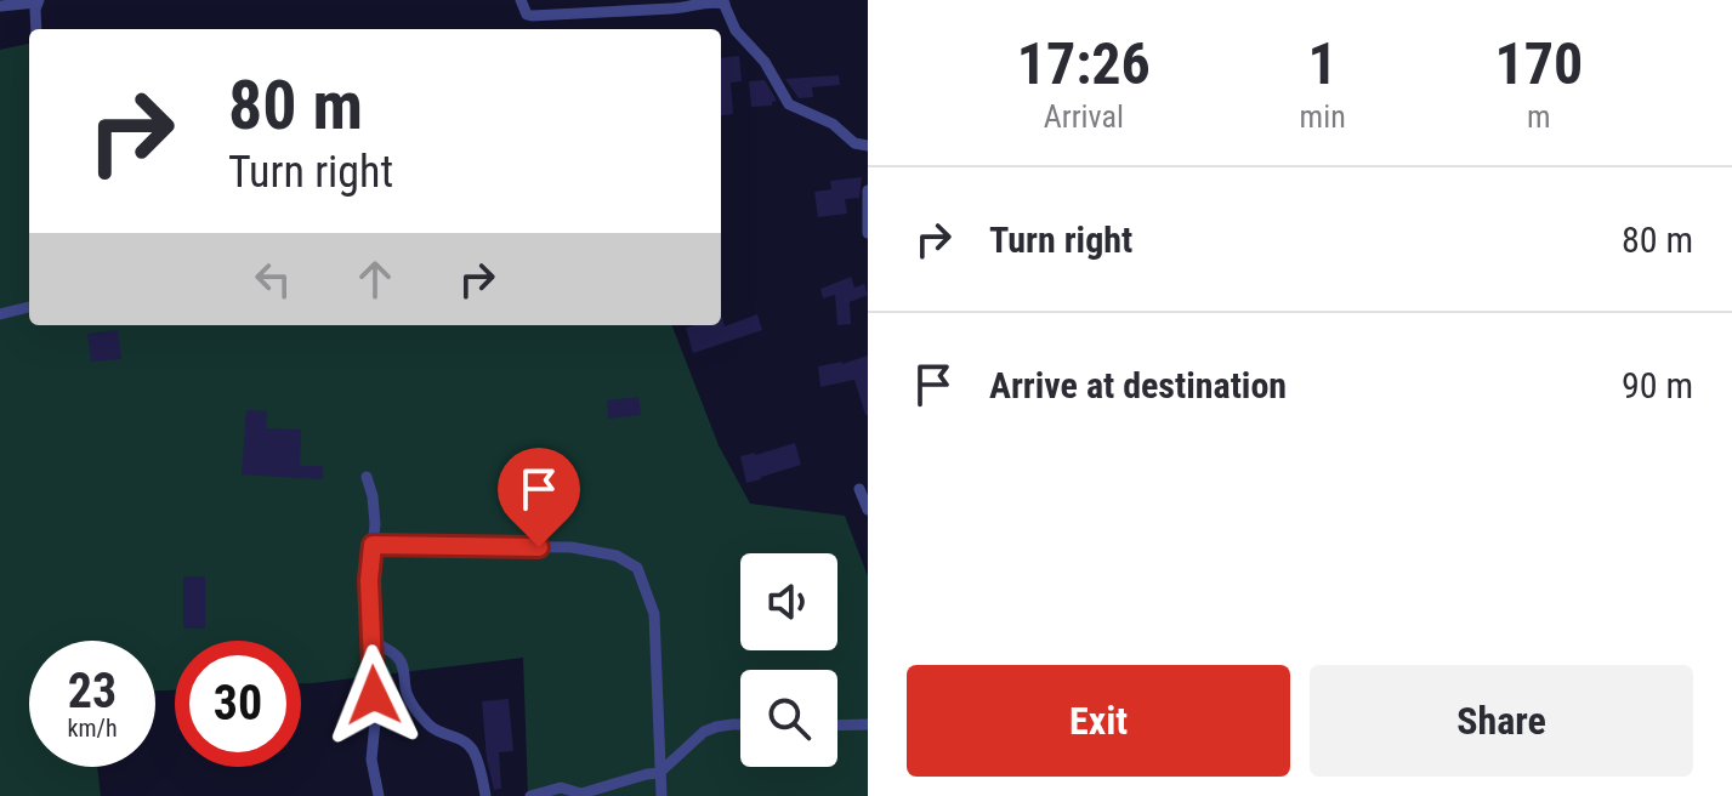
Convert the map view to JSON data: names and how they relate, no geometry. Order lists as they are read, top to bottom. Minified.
{"page":{"eta":["17:26","Arrival","1","min","170","m"],"turn":["80 m","Turn right"],"list":[{"name":"Turn right","value":"80 m"},{"name":"Arrive at destination","value":"90 m"}],"speed":"23 km/h","limit":"30","buttons":["Exit","Share"]}}
